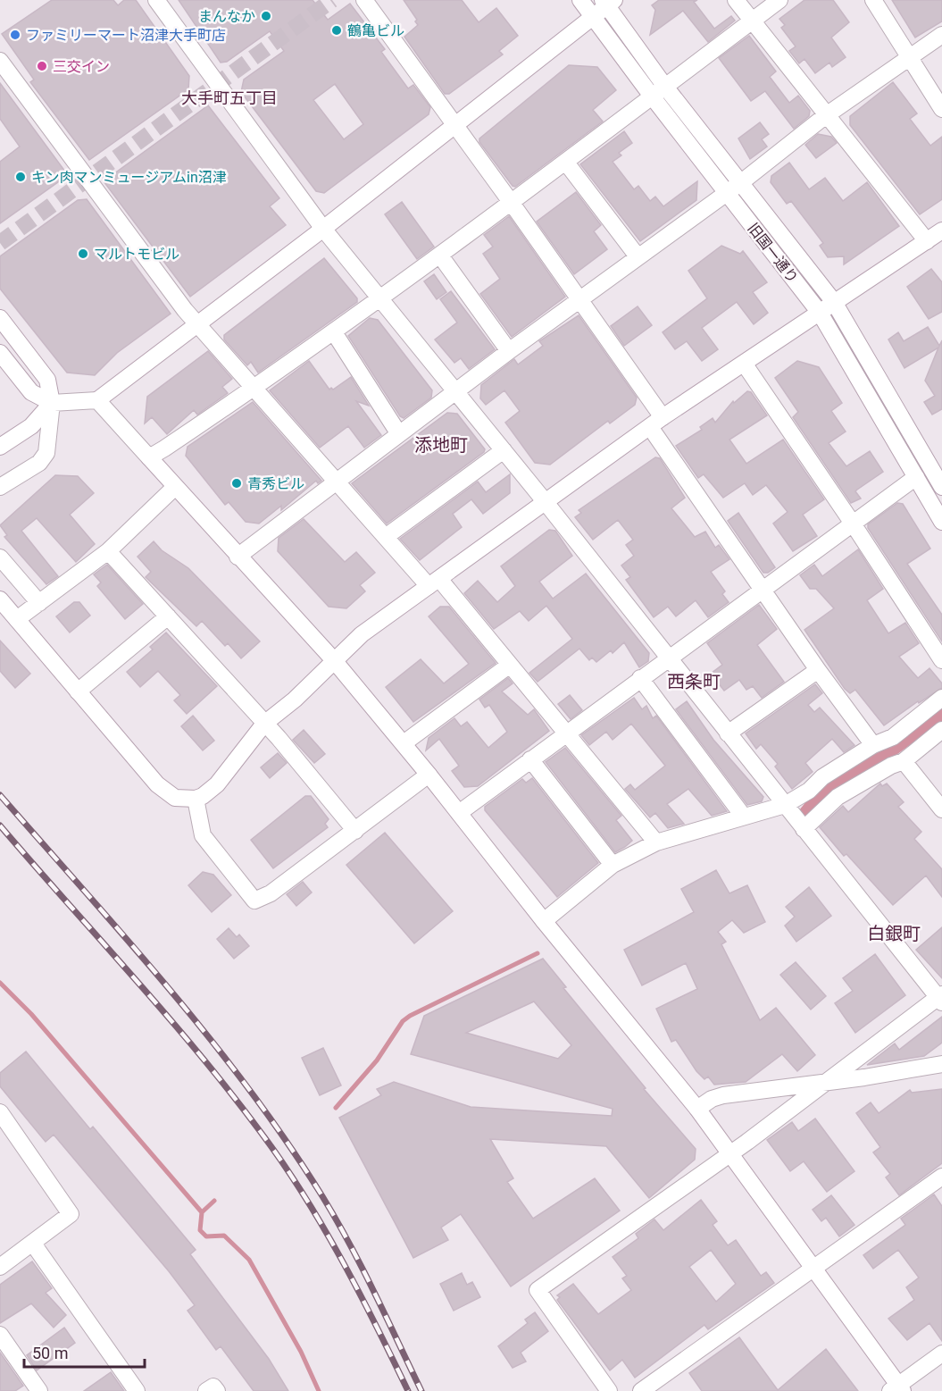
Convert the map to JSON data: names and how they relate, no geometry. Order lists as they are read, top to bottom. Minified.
{"streets":{"street":["旧国一通り"]},"districts":["大手町五丁目","添地町","西条町","白銀町"],"places":["まんなか","鶴亀ビル","ファミリーマート沼津大手町店","三交イン","キン肉マンミュージアムin沼津","マルトモビル","青秀ビル"],"scale_bar":"50 m"}
